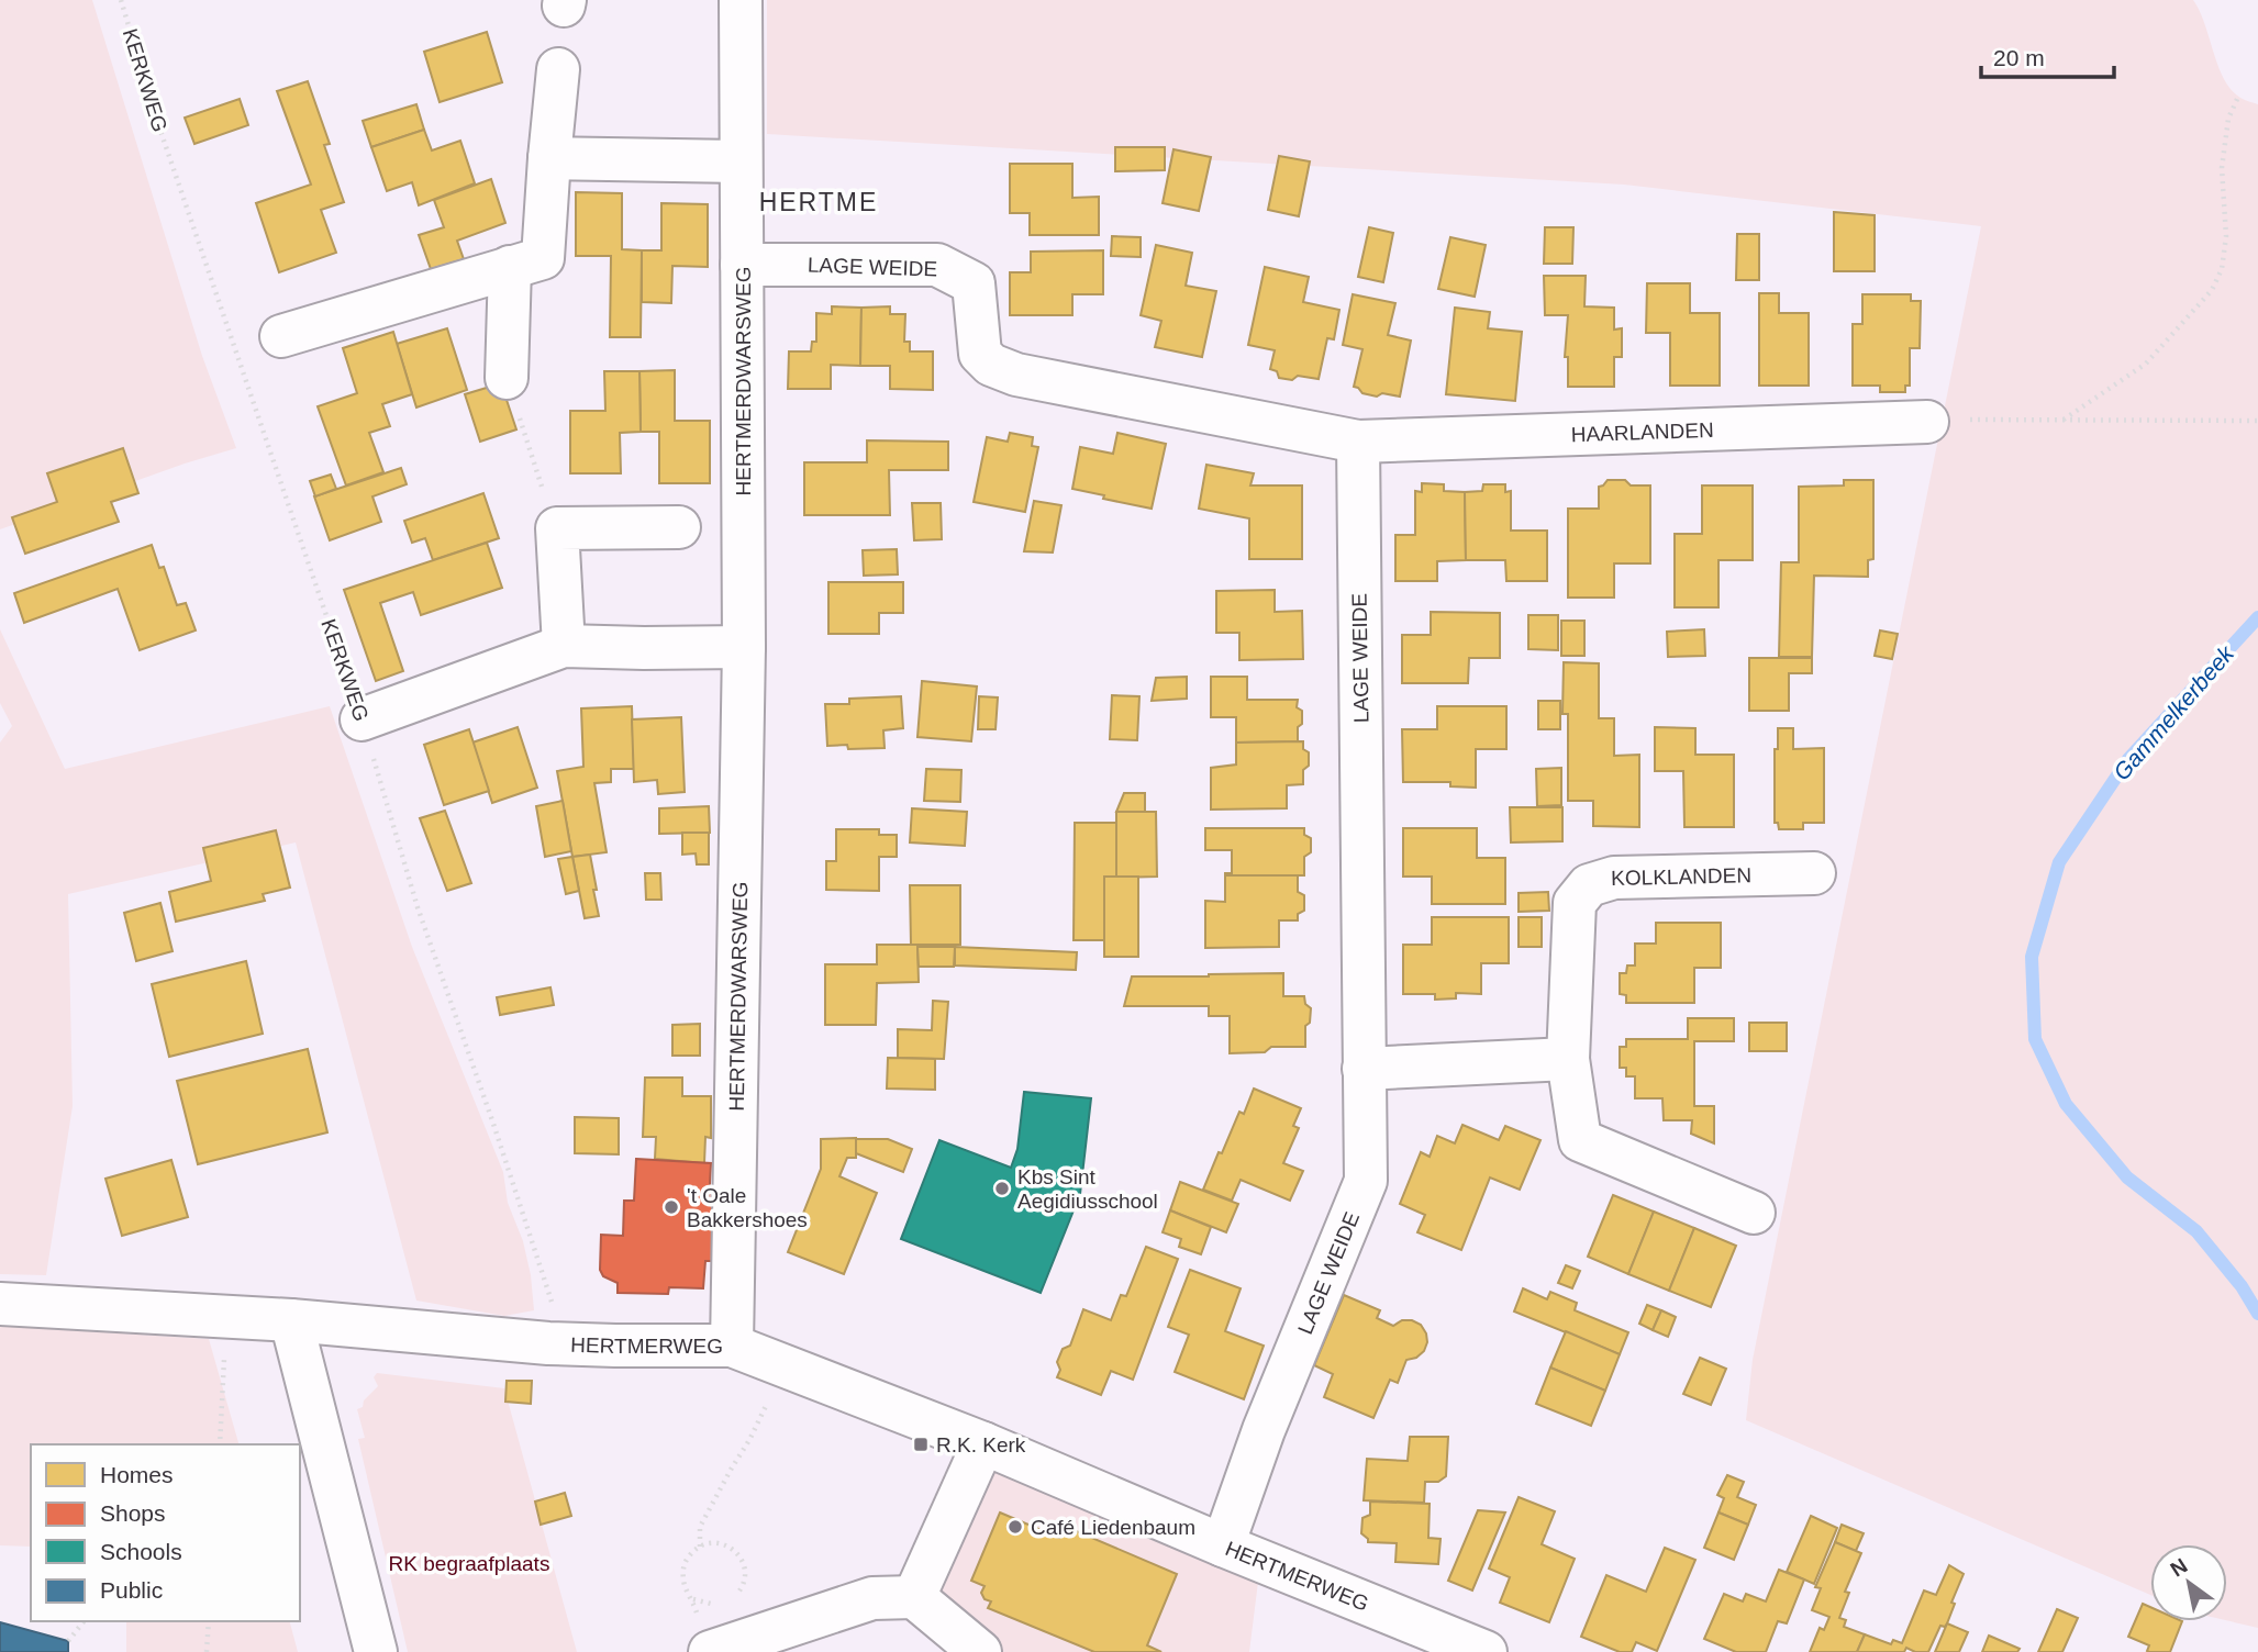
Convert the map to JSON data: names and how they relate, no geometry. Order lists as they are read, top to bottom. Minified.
{"streets":{"street":["LAGE WEIDE","HERTMERDWARSWEG","HAARLANDEN","KOLKLANDEN","HERTMERWEG"],"path":["KERKWEG"]},"crossings":[["KERKWEG","HERTMERWEG"],["LAGE WEIDE","HERTMERDWARSWEG"],["LAGE WEIDE","HAARLANDEN"],["LAGE WEIDE","HERTMERWEG"],["HERTMERDWARSWEG","HERTMERWEG"]],"districts":["HERTME"],"water":["Gammelkerbeek"],"parks":["RK begraafplaats"],"places":{"other":["Kbs Sint Aegidiusschool","'t Oale Bakkershoes","Café Liedenbaum"],"transit":["R.K. Kerk"]},"legend":["Homes","Shops","Schools","Public"],"scale_bar":"20 m","north":"top left"}
